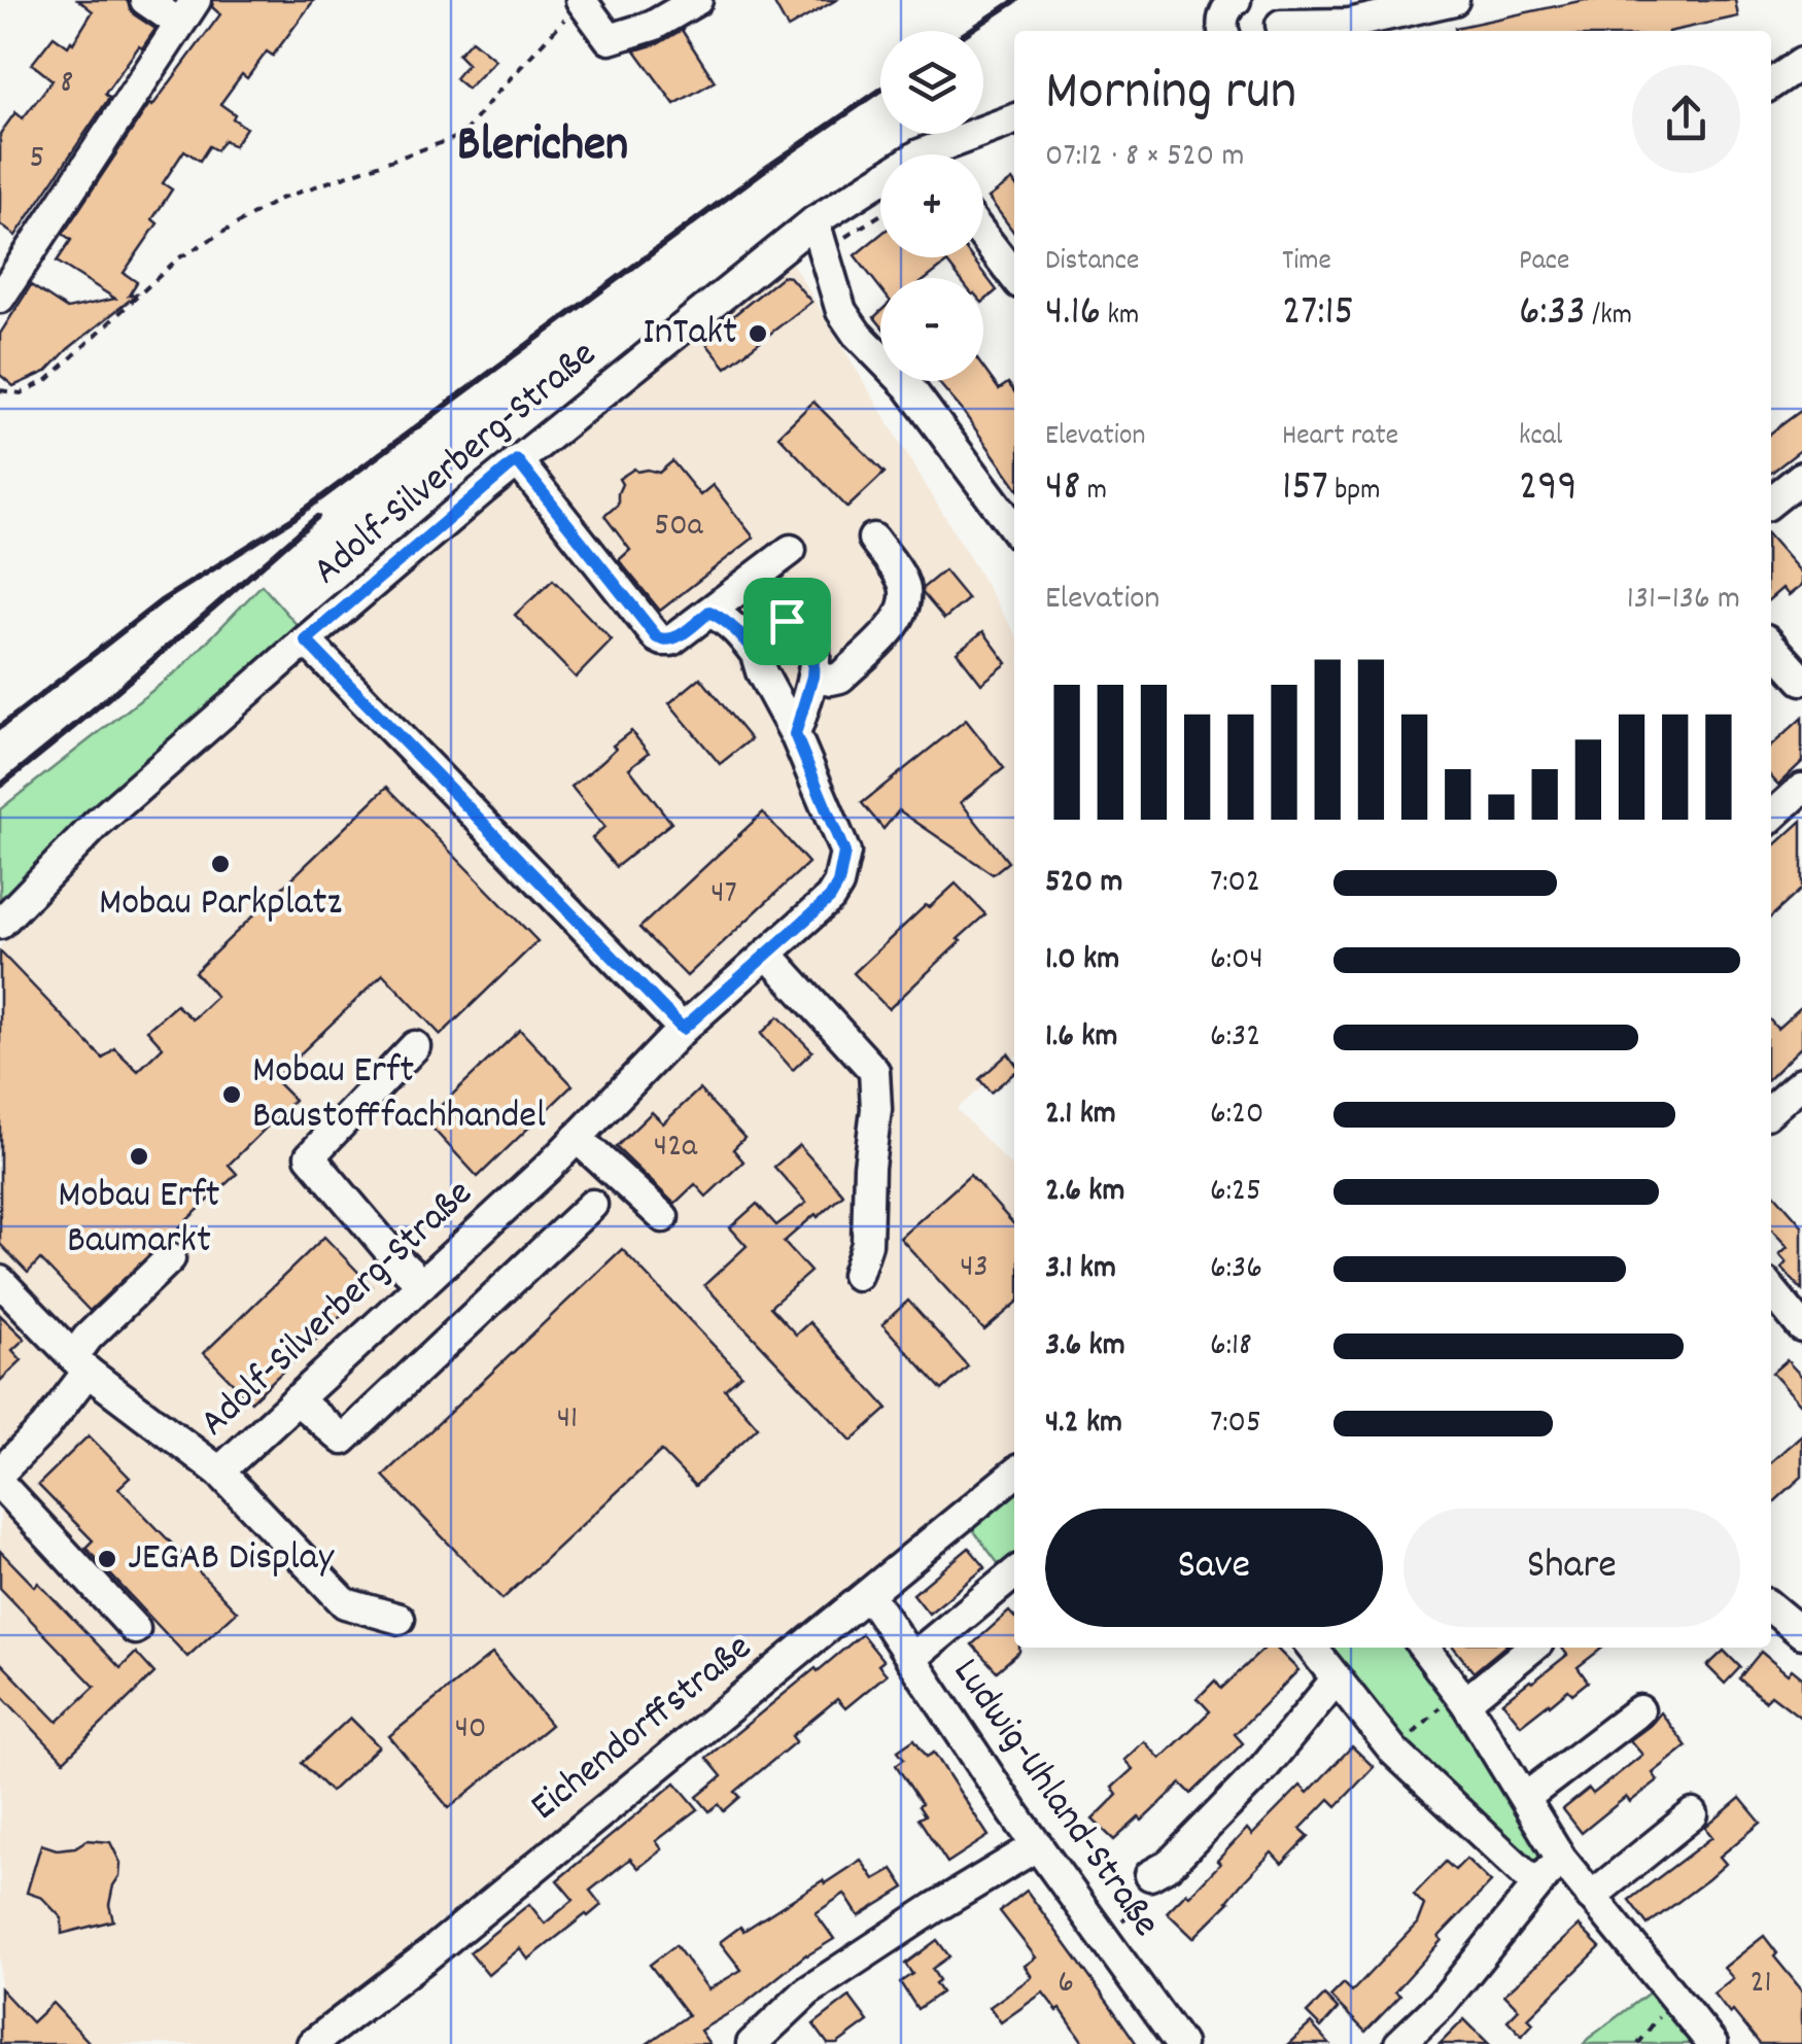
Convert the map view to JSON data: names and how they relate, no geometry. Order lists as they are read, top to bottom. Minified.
{"streets":{"street":["Adolf-Silverberg-Straße","Eichendorffstraße","Ludwig-Uhland-Straße"]},"crossings":[["Eichendorffstraße","Ludwig-Uhland-Straße"]],"districts":["Blerichen"],"places":["InTakt","Mobau Parkplatz","Mobau Erft Baustofffachhandel","Mobau Erft Baumarkt","JEGAB Display"],"house_numbers":["8","5","50a","47","42a","43","41","40","6","21"],"page":{"map_buttons":["+","−"],"heading":["Morning run","07:12 · 8 × 520 m"],"stats":[["Distance","4.16 km"],["Time","27:15"],["Pace","6:33 /km"],["Elevation","48 m"],["Heart rate","157 bpm"],["kcal","299"]],"chart":["Elevation","131–136 m"],"list":[{"name":"520 m","note":"7:02"},{"name":"1.0 km","note":"6:04"},{"name":"1.6 km","note":"6:32"},{"name":"2.1 km","note":"6:20"},{"name":"2.6 km","note":"6:25"},{"name":"3.1 km","note":"6:36"},{"name":"3.6 km","note":"6:18"},{"name":"4.2 km","note":"7:05"}],"buttons":["Save","Share"]}}
